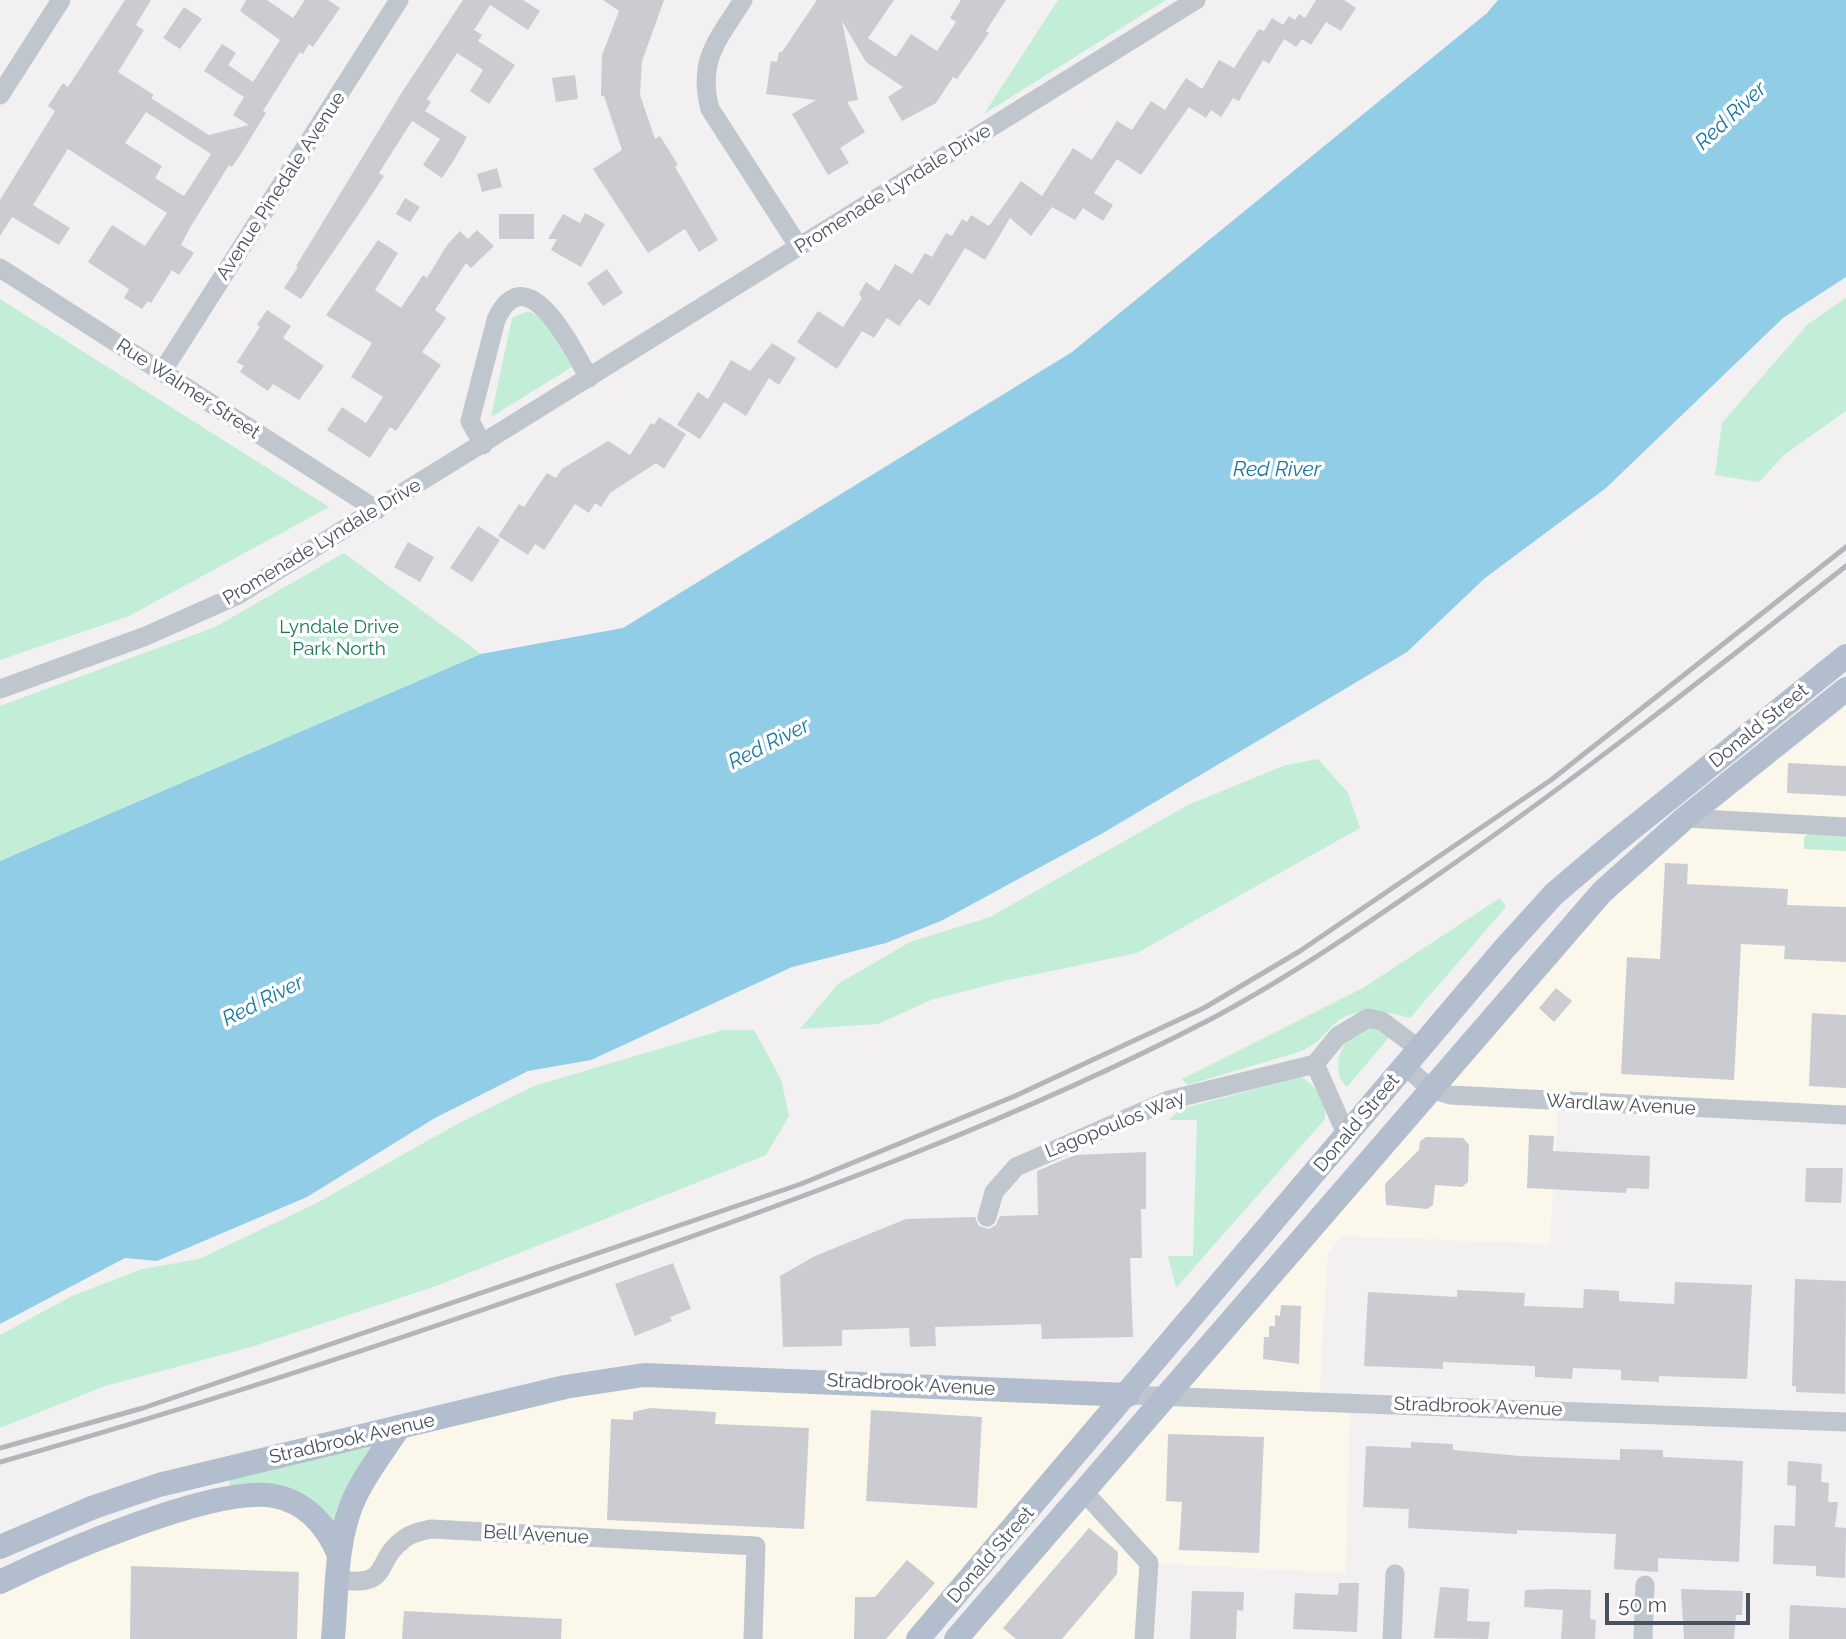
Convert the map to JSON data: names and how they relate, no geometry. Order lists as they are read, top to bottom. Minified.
{"streets":{"main road":["Donald Street","Stradbrook Avenue"],"street":["Avenue Pinedale Avenue","Promenade Lyndale Drive","Rue Walmer Street","Wardlaw Avenue","Lagopoulos Way","Bell Avenue"]},"crossings":[["Avenue Pinedale Avenue","Rue Walmer Street"],["Promenade Lyndale Drive","Rue Walmer Street"],["Donald Street","Wardlaw Avenue"],["Donald Street","Stradbrook Avenue"]],"water":["Red River"],"parks":["Lyndale Drive Park North"],"scale_bar":"50 m"}
